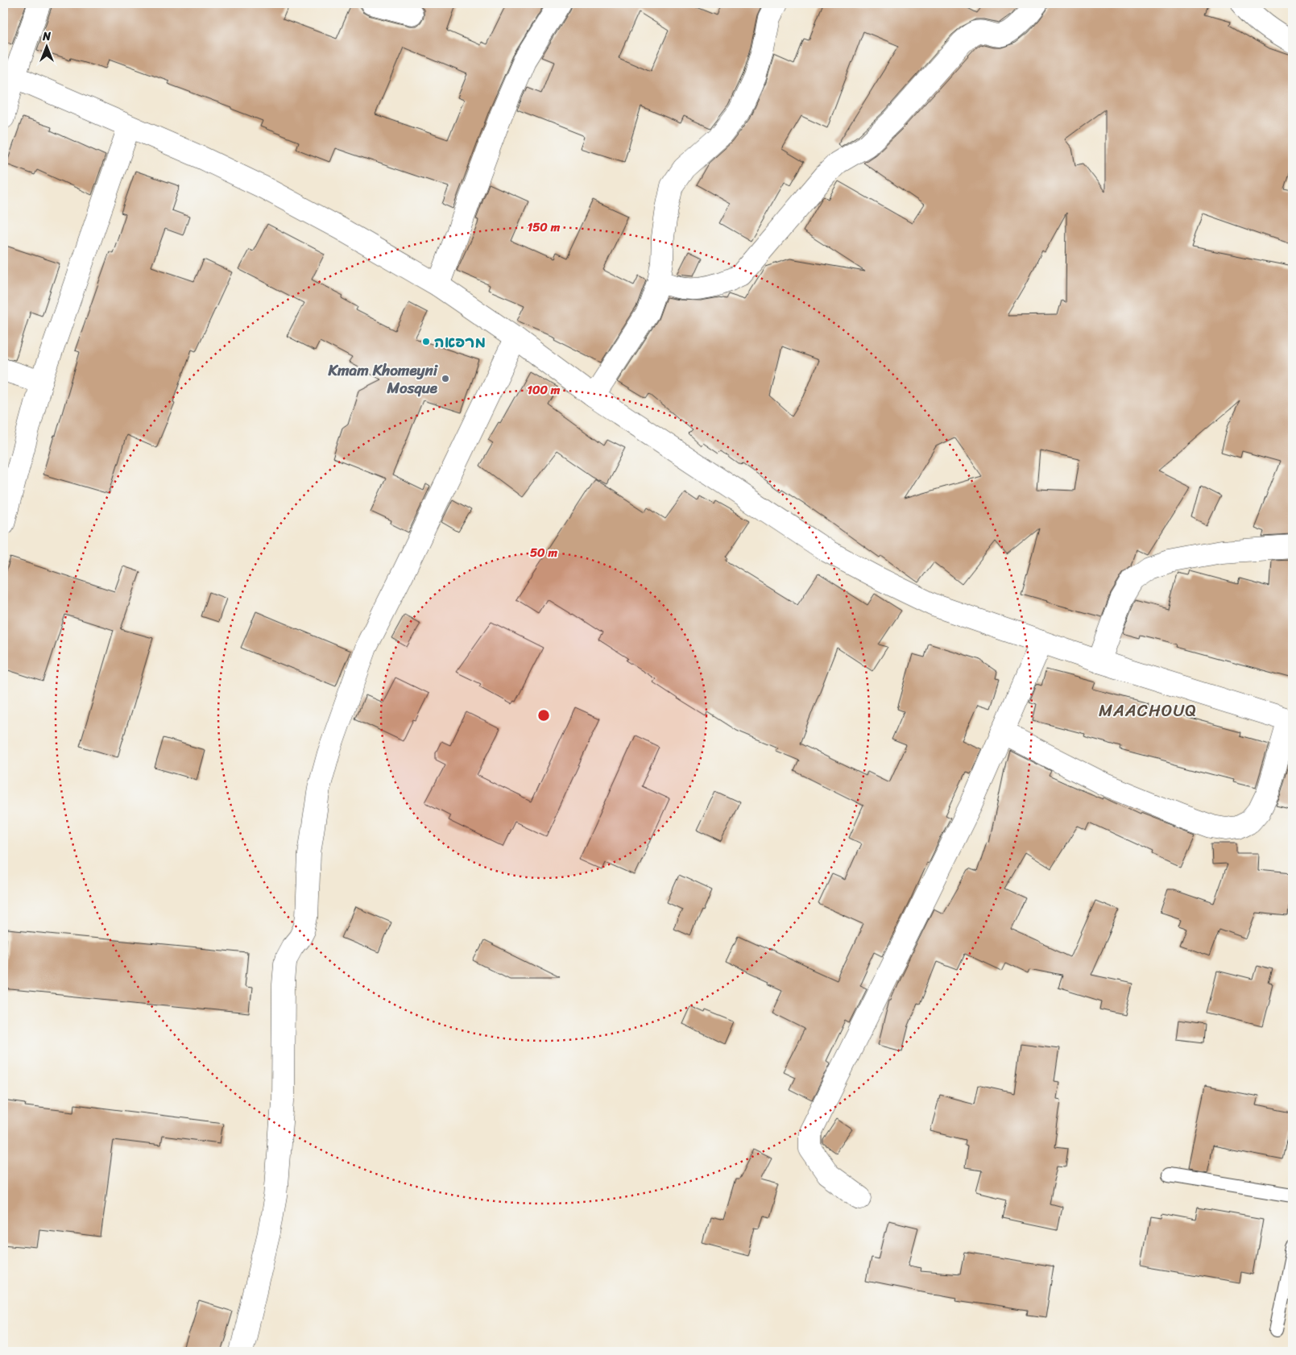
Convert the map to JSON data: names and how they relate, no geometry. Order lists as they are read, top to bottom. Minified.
{"districts":["MAACHOUQ"],"places":["מרפאה","Kmam Khomeyni Mosque"],"north":"top","rings":["150 m","100 m","50 m"]}
